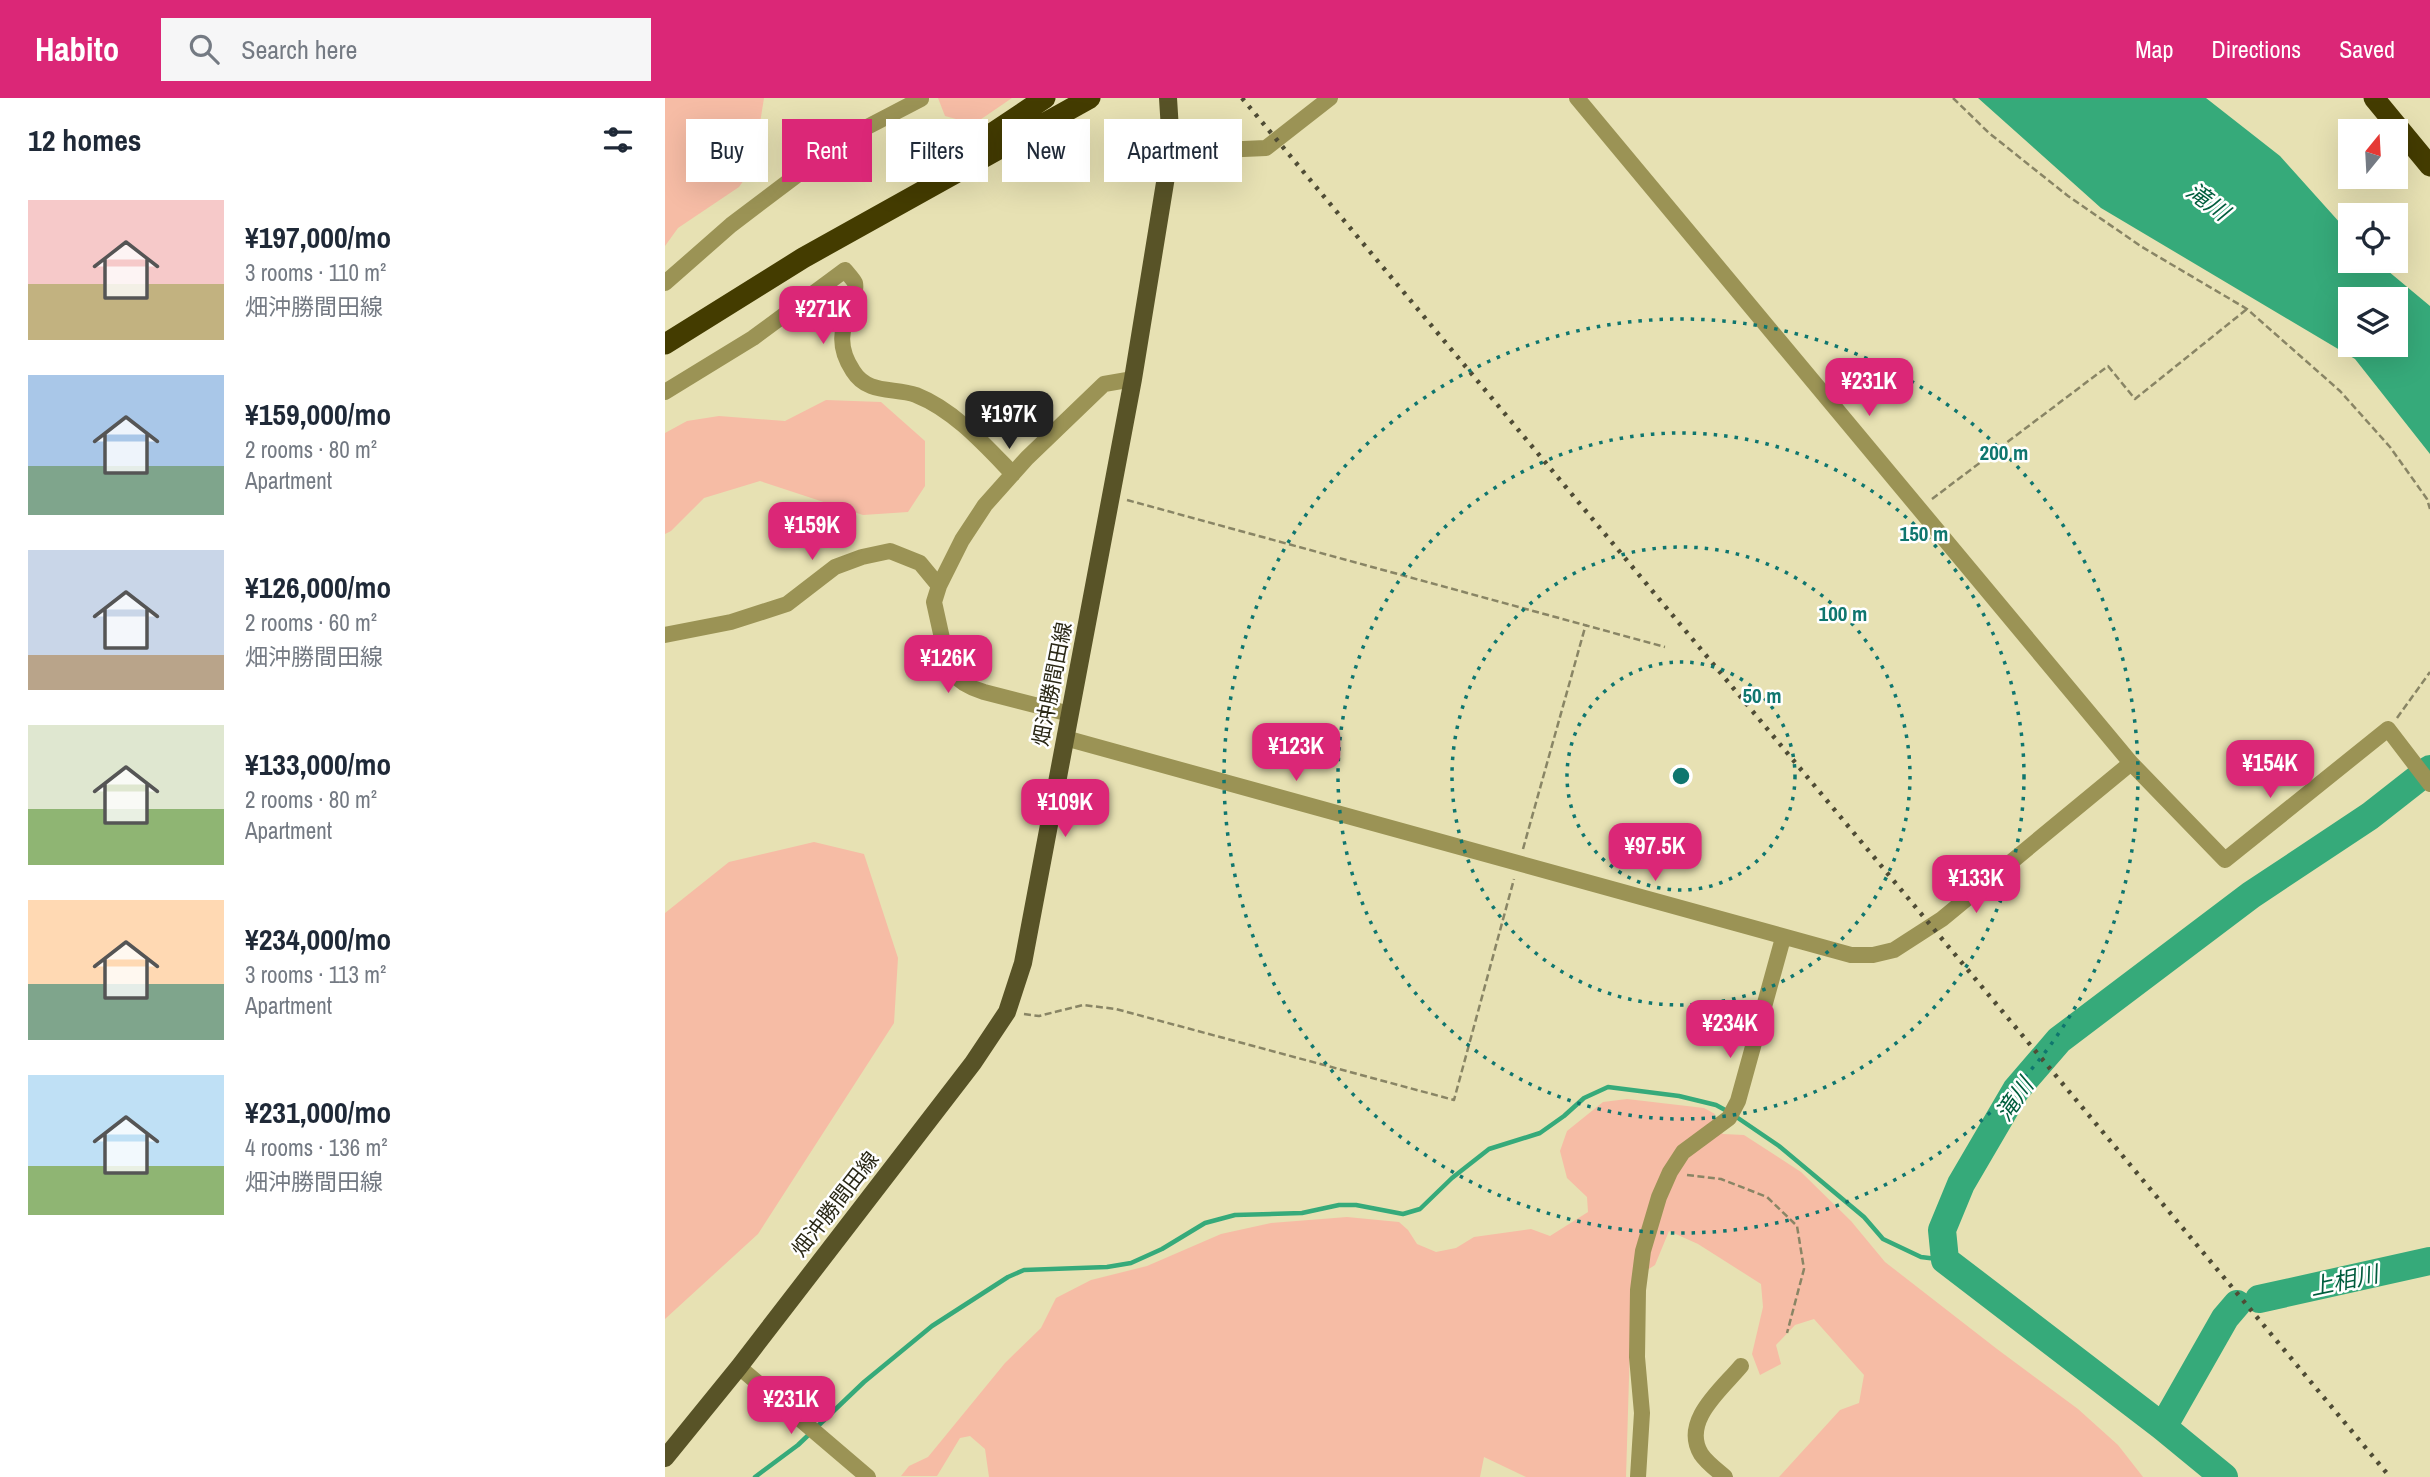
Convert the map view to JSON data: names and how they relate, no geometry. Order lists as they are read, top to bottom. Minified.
{"streets":{"main road":["畑沖勝間田線"]},"water":["滝川","上相川"],"north":"top","page":{"header":"Habito","search":"Search here","nav":["Map","Directions","Saved"],"heading":"12 homes","chip":["Buy","Rent","Filters","New","Apartment"],"list":[{"name":"¥197,000/mo","note":"3 rooms · 110 m² · 畑沖勝間田線"},{"name":"¥159,000/mo","note":"2 rooms · 80 m² · Apartment"},{"name":"¥126,000/mo","note":"2 rooms · 60 m² · 畑沖勝間田線"},{"name":"¥133,000/mo","note":"2 rooms · 80 m² · Apartment"},{"name":"¥234,000/mo","note":"3 rooms · 113 m² · Apartment"},{"name":"¥231,000/mo","note":"4 rooms · 136 m² · 畑沖勝間田線"}],"price":["¥271K","¥231K","¥197K","¥159K","¥126K","¥123K","¥154K","¥109K","¥97.5K","¥133K","¥234K","¥231K"]},"rings":["200 m","150 m","100 m","50 m"]}
